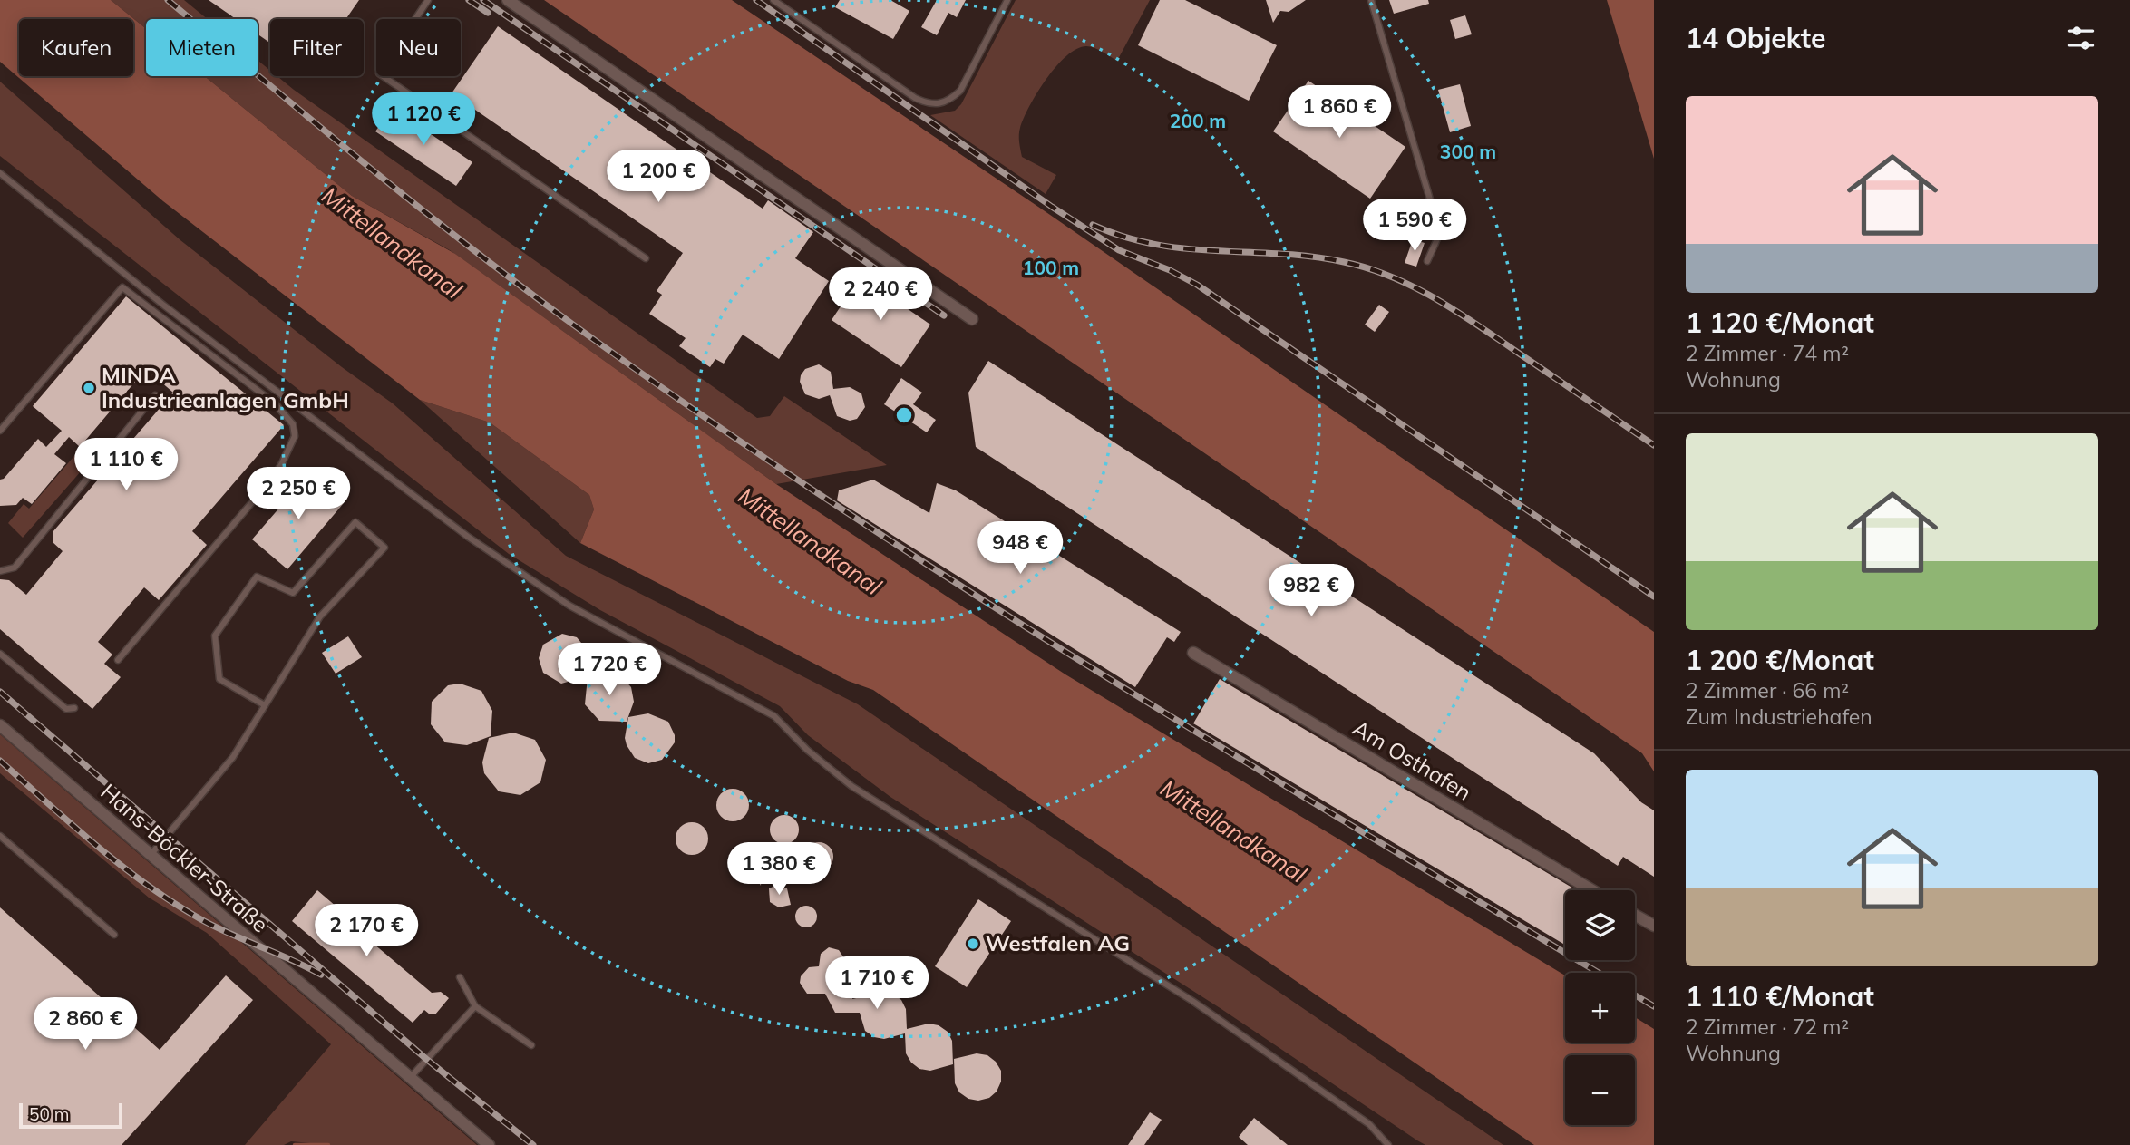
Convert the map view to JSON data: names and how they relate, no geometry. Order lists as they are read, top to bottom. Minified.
{"streets":{"street":["Am Osthafen","Hans-Böckler-Straße"]},"water":["Mittellandkanal"],"places":["MINDA Industrieanlagen GmbH","Westfalen AG"],"scale_bar":"50 m","page":{"heading":"14 Objekte","chip":["Kaufen","Mieten","Filter","Neu"],"list":[{"name":"1 120 €/Monat","note":"2 Zimmer · 74 m² · Wohnung"},{"name":"1 200 €/Monat","note":"2 Zimmer · 66 m² · Zum Industriehafen"},{"name":"1 110 €/Monat","note":"2 Zimmer · 72 m² · Wohnung"}],"price":["1 860 €","1 120 €","1 200 €","1 590 €","2 240 €","1 110 €","2 250 €","948 €","982 €","1 720 €","1 380 €","2 170 €","1 710 €","2 860 €"],"map_buttons":["+","−"],"scale":"50 m"},"rings":["200 m","300 m","100 m"]}
